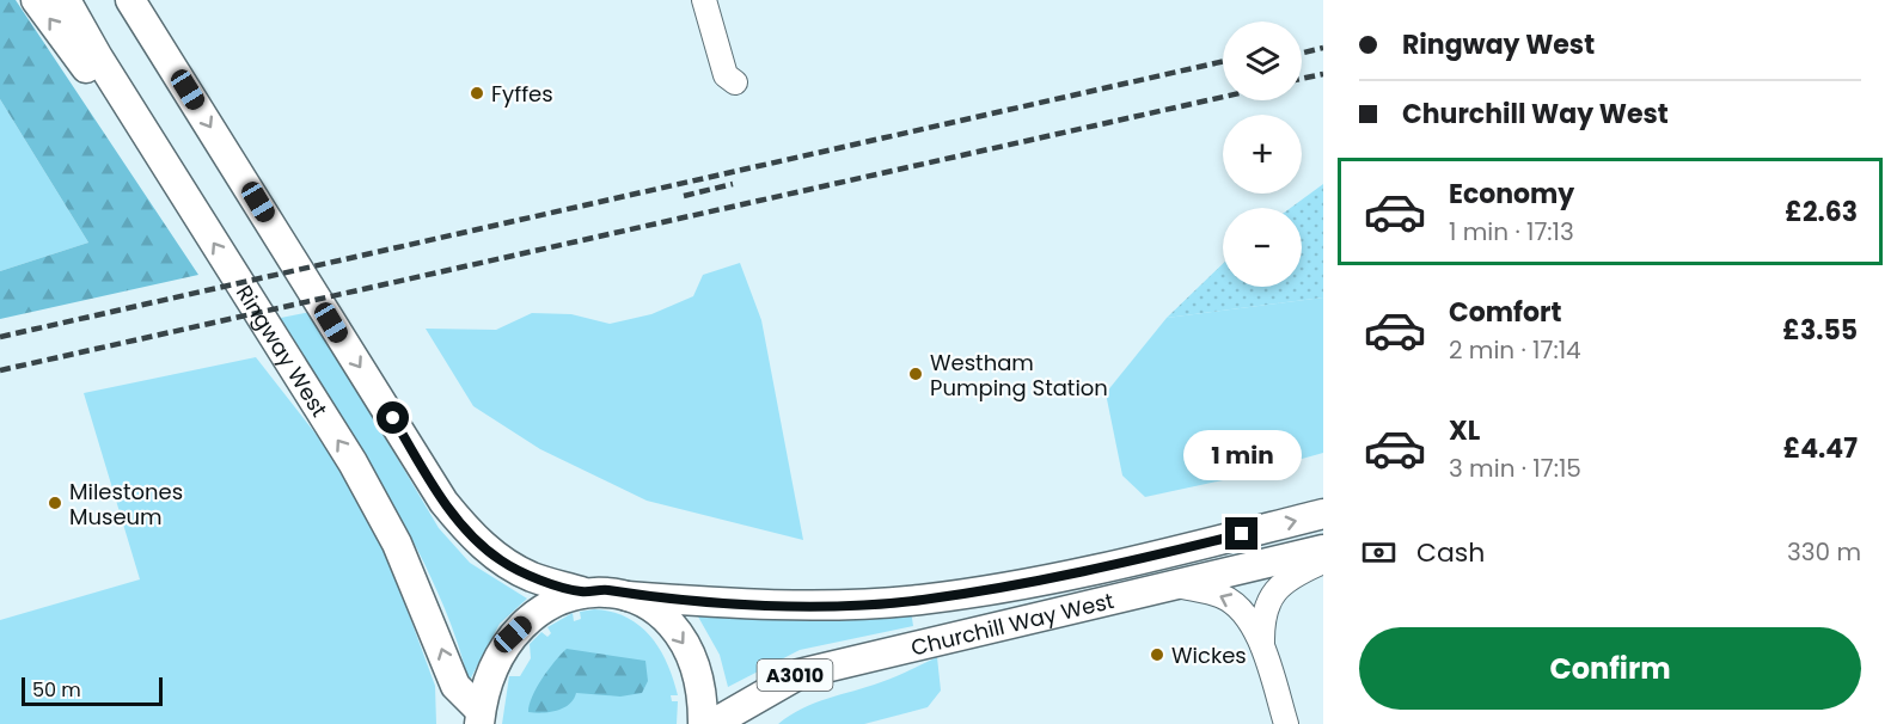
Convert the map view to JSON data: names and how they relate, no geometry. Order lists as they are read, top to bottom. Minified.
{"streets":{"main road":["Ringway West","Churchill Way West","A3010"]},"places":["Fyffes","Westham Pumping Station","Milestones Museum","Wickes"],"scale_bar":"50 m","page":{"banner":["Ringway West","Churchill Way West"],"map_buttons":["+","−"],"list":[{"name":"Economy","note":"1 min · 17:13","value":"£2.63"},{"name":"Comfort","note":"2 min · 17:14","value":"£3.55"},{"name":"XL","note":"3 min · 17:15","value":"£4.47"}],"bubble":"1 min","pay":["Cash","330 m"],"buttons":"Confirm","scale":"50 m"}}
